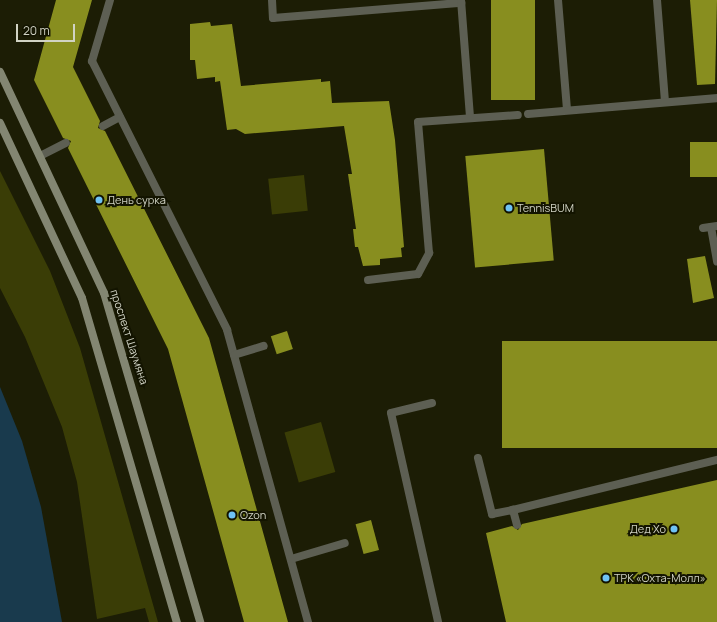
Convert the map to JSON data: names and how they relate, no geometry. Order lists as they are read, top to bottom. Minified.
{"streets":{"street":["проспект Шаумяна"]},"places":["День сурка","TennisBUM","Ozon","Дед Хо","ТРК «Охта-Молл»"],"scale_bar":"20 m"}
